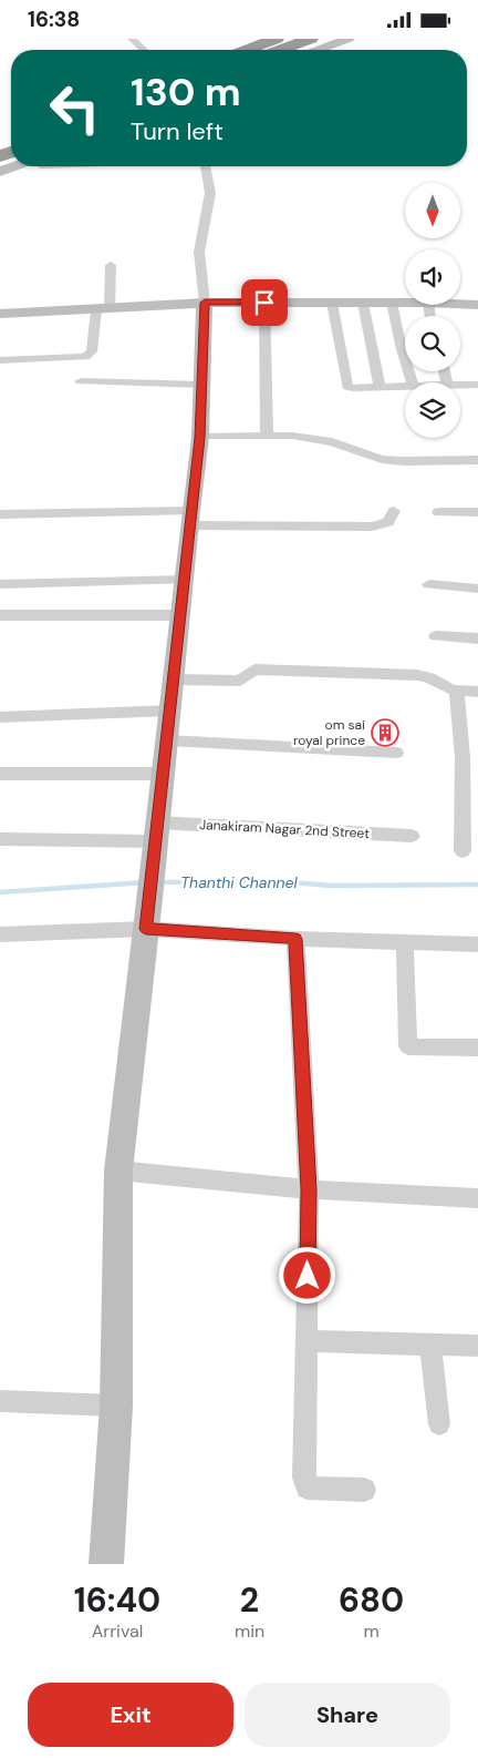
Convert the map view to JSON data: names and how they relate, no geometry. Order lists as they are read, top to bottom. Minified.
{"streets":{"street":["Janakiram Nagar 2nd Street"]},"water":["Thanthi Channel"],"places":{"building":["om sai royal prince"]},"north":"bottom","page":{"status":"16:38","turn":["130 m","Turn left"],"eta":["16:40","Arrival","2","min","680","m"],"buttons":["Exit","Share"]}}
